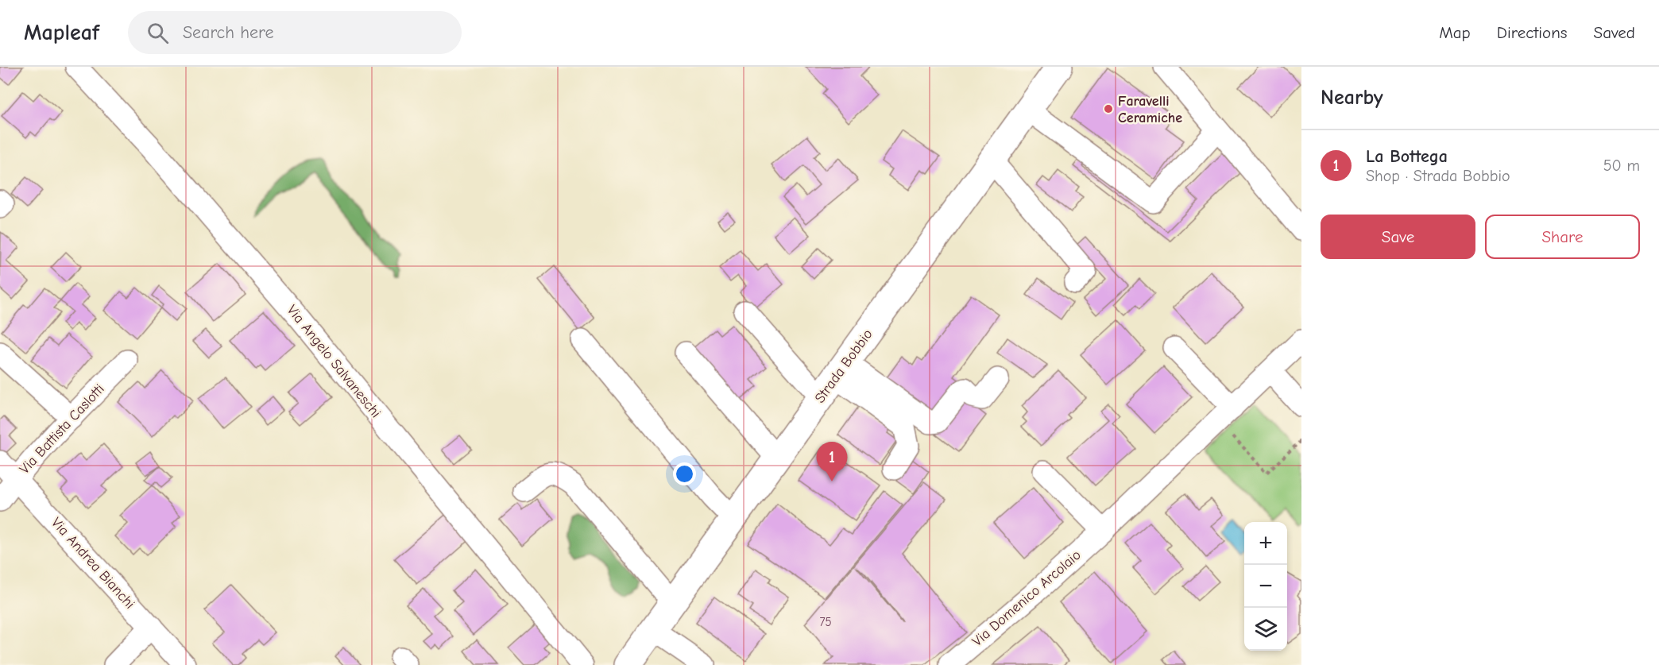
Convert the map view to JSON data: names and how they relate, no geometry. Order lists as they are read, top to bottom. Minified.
{"streets":{"main road":["Strada Bobbio"],"street":["Via Angelo Salvaneschi","Via Battista Caslotti","Via Andrea Bianchi","Via Domenico Arcolaio"]},"crossings":[["Via Battista Caslotti","Via Andrea Bianchi"]],"places":["Faravelli Ceramiche"],"house_numbers":["75"],"page":{"header":"Mapleaf","search":"Search here","nav":["Map","Directions","Saved"],"heading":"Nearby","list":[{"mark":"1","name":"La Bottega","note":"Shop · Strada Bobbio","value":"50 m"}],"buttons":["Save","Share"],"pins":"1","map_buttons":["+","−"]}}
